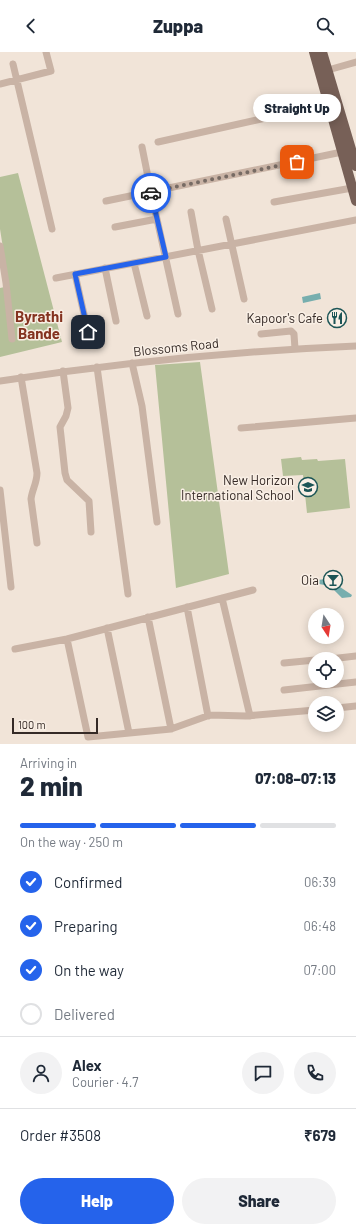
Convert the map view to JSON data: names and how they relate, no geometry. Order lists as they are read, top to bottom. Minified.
{"streets":{"street":["Blossoms Road"]},"districts":["Byrathi Bande"],"places":{"other":["Straight Up"],"restaurant":["Kapoor's Cafe"],"school or university":["New Horizon International School"],"bar":["Oia"]},"scale_bar":"100 m","north":"bottom","page":{"header":"Zuppa","bubble":"Straight Up","scale":"100 m","heading":["2 min","Arriving in","07:08–07:13"],"panel":["Alex","Courier · 4.7","Order #3508","₹679"],"bar":"On the way · 250 m","list":[["Confirmed","06:39"],["Preparing","06:48"],["On the way","07:00"],"Delivered"],"buttons":["Help","Share"]}}
